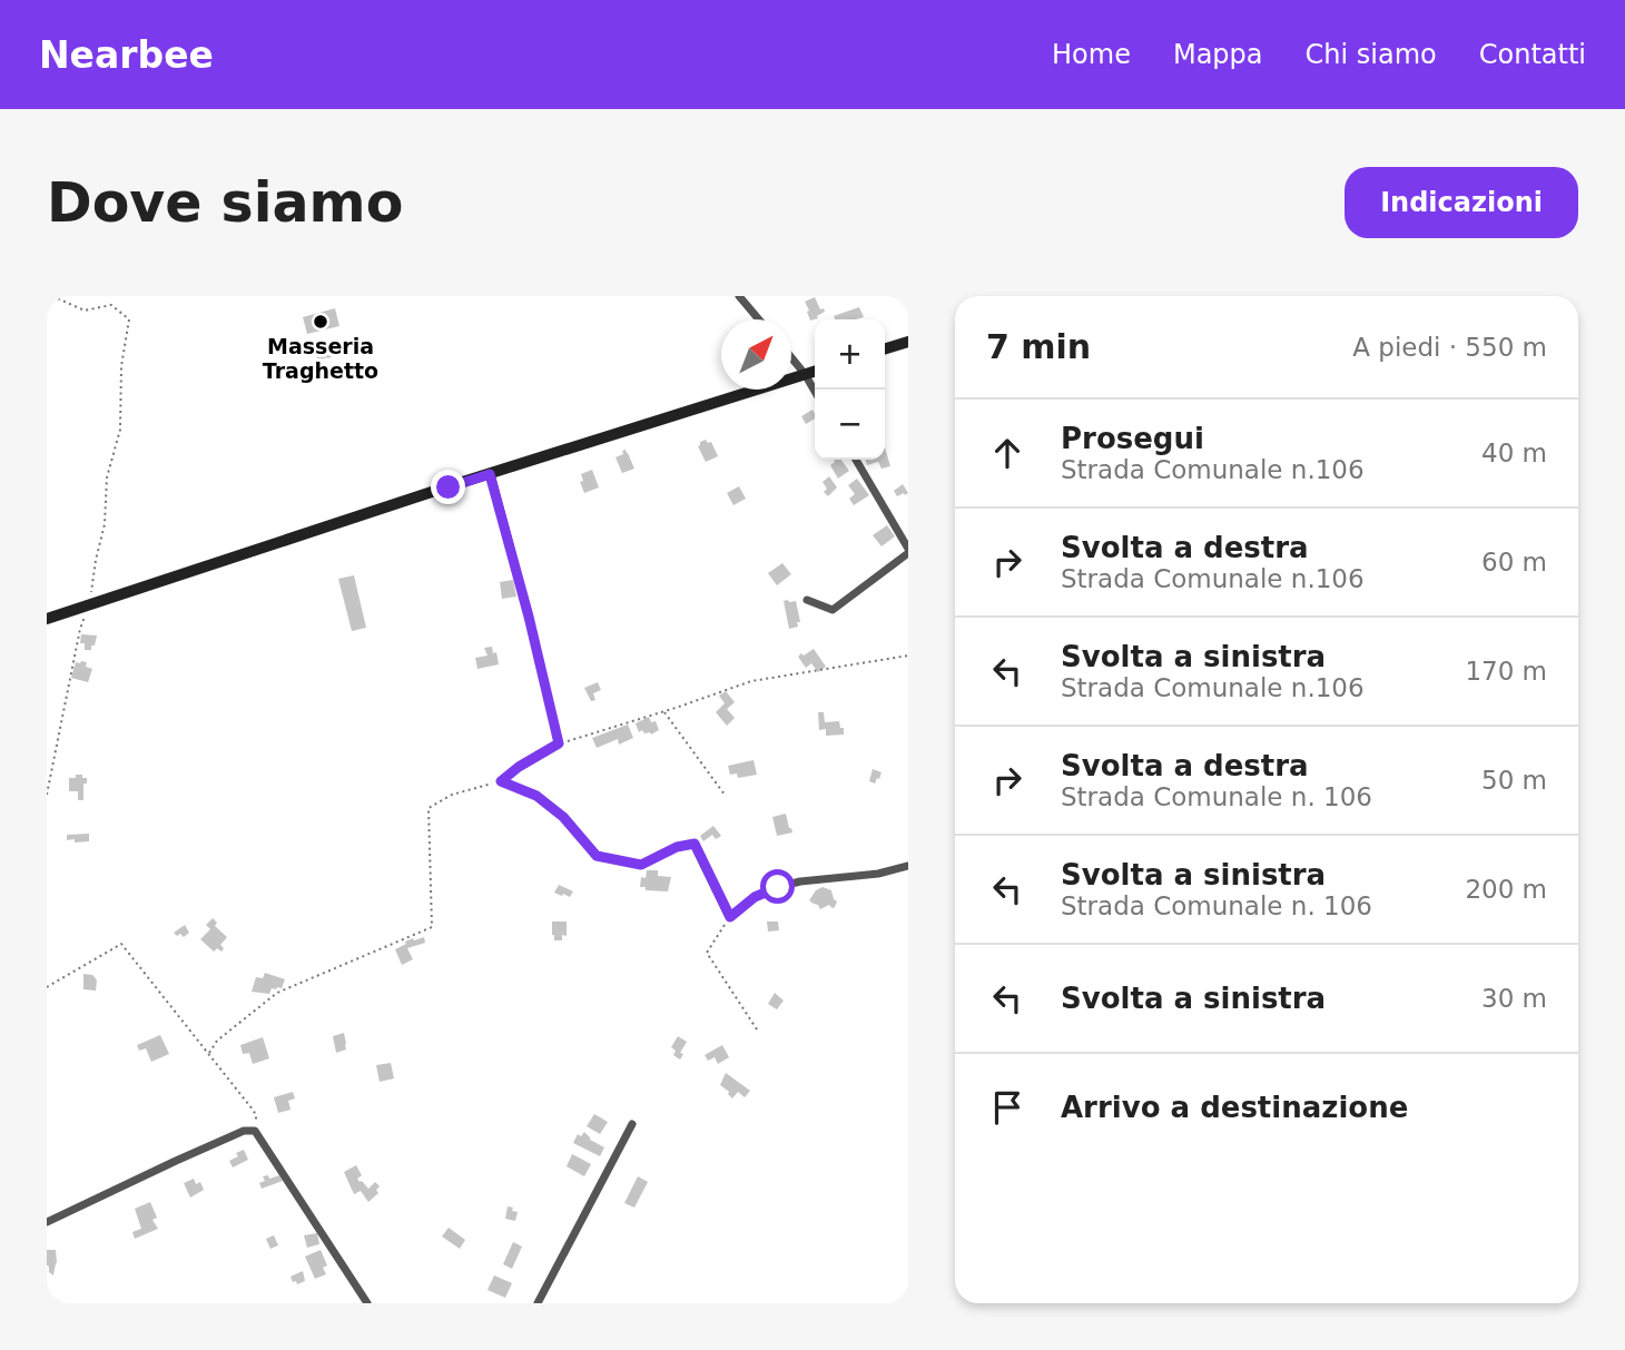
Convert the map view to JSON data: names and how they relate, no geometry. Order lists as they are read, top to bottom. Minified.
{"places":["Masseria Traghetto"],"north":"top right","page":{"header":"Nearbee","nav":["Home","Mappa","Chi siamo","Contatti"],"buttons":"Indicazioni","title":"Dove siamo","heading":["7 min","A piedi · 550 m"],"map_buttons":["+","−"],"list":[["Prosegui","Strada Comunale n.106","40 m"],["Svolta a destra","Strada Comunale n.106","60 m"],["Svolta a sinistra","Strada Comunale n.106","170 m"],["Svolta a destra","Strada Comunale n. 106","50 m"],["Svolta a sinistra","Strada Comunale n. 106","200 m"],["Svolta a sinistra","30 m"],"Arrivo a destinazione"]}}
